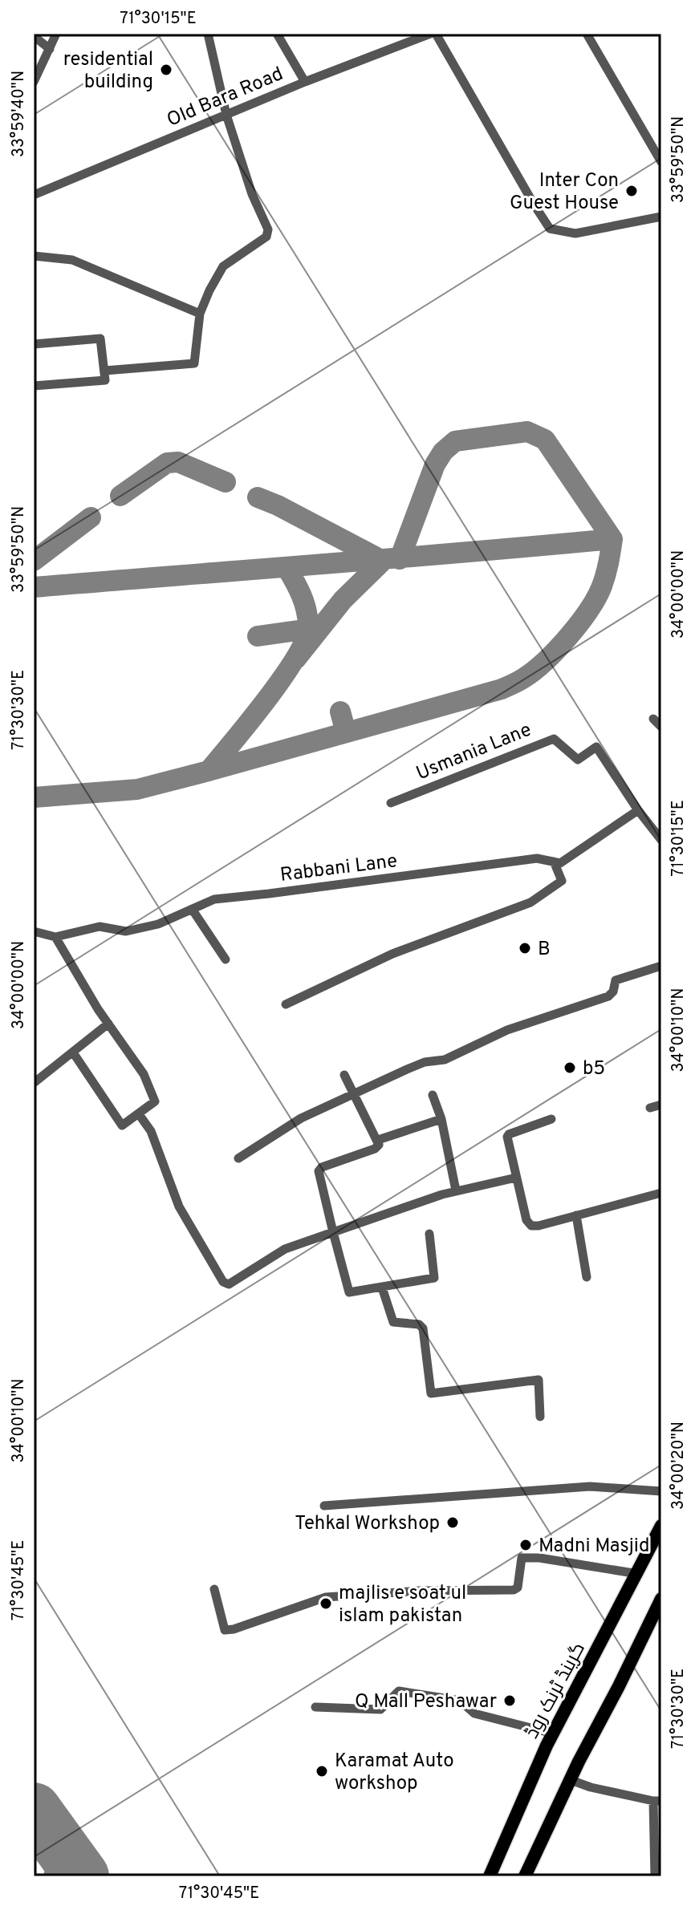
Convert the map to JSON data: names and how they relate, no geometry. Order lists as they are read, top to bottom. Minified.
{"streets":{"highway":["گرینڈ ٹرنک روڈ"],"street":["Old Bara Road","Usmania Lane","Rabbani Lane"]},"crossings":[["Usmania Lane","Rabbani Lane"]],"places":["residential building","Inter Con Guest House","B","b5","Tehkal Workshop","Madni Masjid","majlis e soat ul islam pakistan","Q Mall Peshawar","Karamat Auto workshop"],"coordinates":["71°30'15\"E","33°59'40\"N","33°59'50\"N","34°00'00\"N","71°30'30\"E","34°00'10\"N","34°00'20\"N","71°30'45\"E"]}
